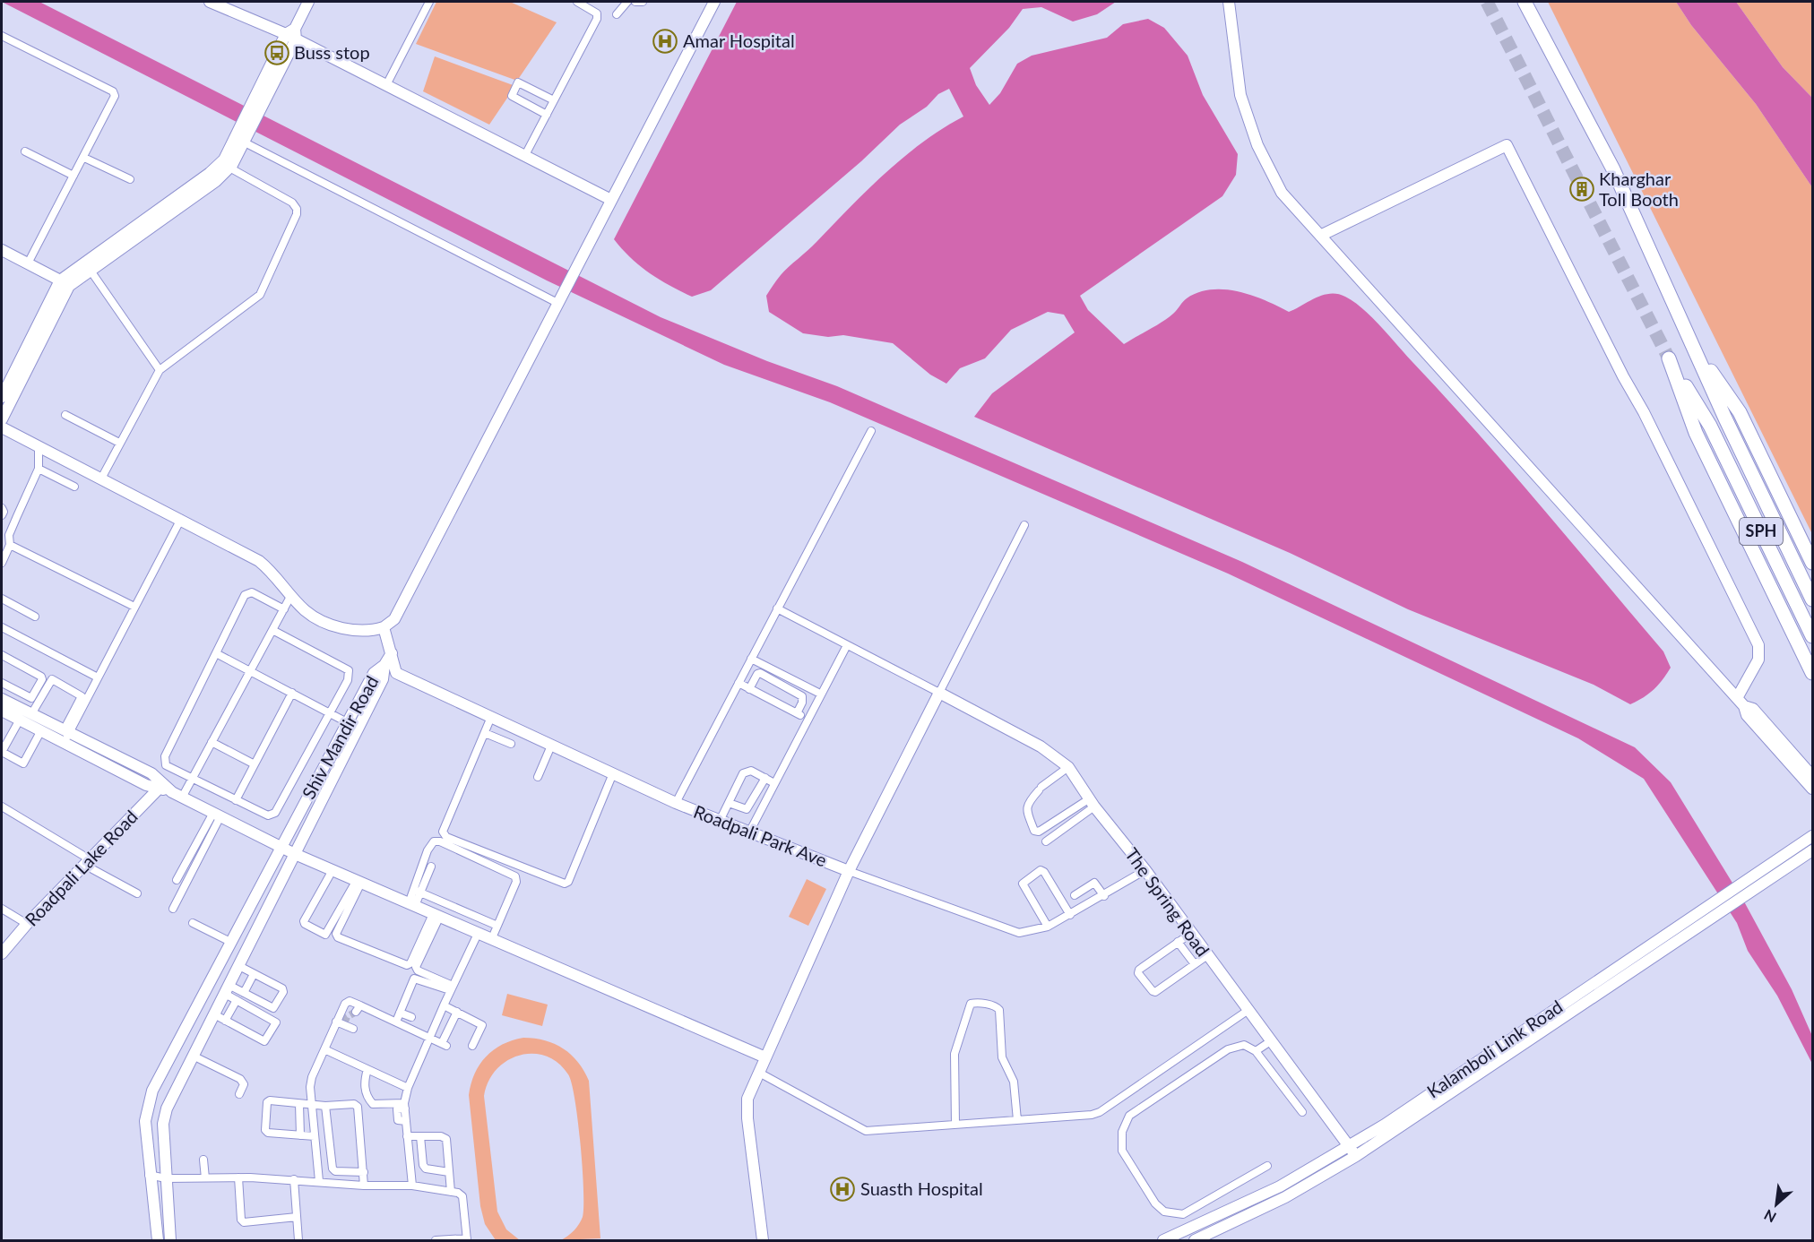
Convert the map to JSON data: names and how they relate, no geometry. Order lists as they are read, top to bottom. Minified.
{"streets":{"highway":["SPH"],"street":["Shiv Mandir Road","Roadpali Park Ave","Roadpali Lake Road","The Spring Road","Kalamboli Link Road"]},"crossings":[["Roadpali Park Ave","The Spring Road"],["The Spring Road","Kalamboli Link Road"]],"places":{"hospital":["Amar Hospital","Suasth Hospital"],"bus stop":["Buss stop"],"building":["Kharghar Toll Booth"]},"north":"bottom left"}
